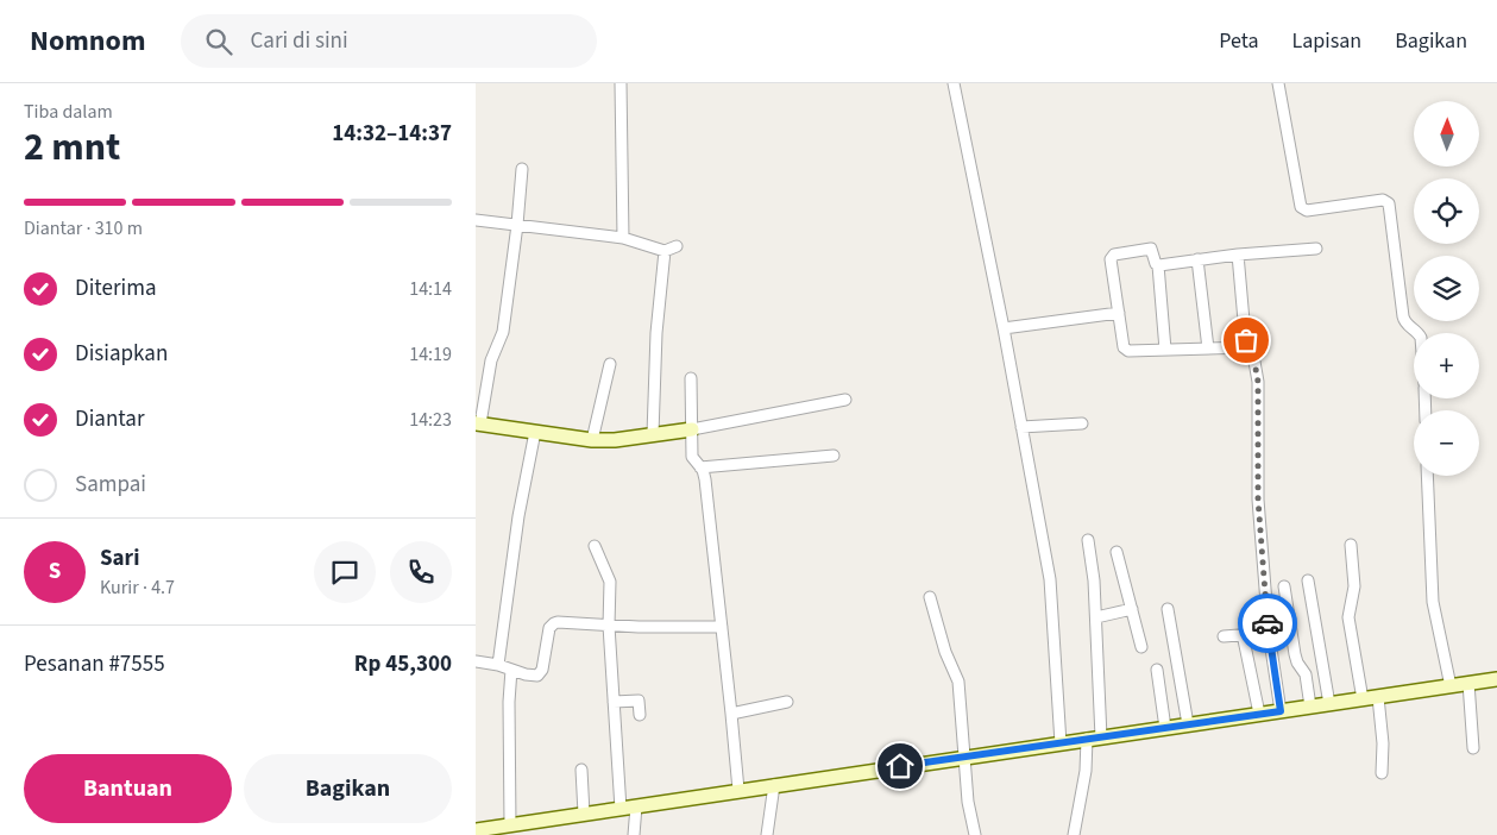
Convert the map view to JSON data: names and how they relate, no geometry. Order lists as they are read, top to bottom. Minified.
{"north":"top","page":{"header":"Nomnom","search":"Cari di sini","nav":["Peta","Lapisan","Bagikan"],"heading":["2 mnt","Tiba dalam","14:32–14:37"],"panel":["Sari","Kurir · 4.7","Pesanan #7555","Rp 45,300"],"map_buttons":["+","−"],"bar":"Diantar · 310 m","list":[["Diterima","14:14"],["Disiapkan","14:19"],["Diantar","14:23"],"Sampai"],"round":"S","buttons":["Bantuan","Bagikan"]}}
